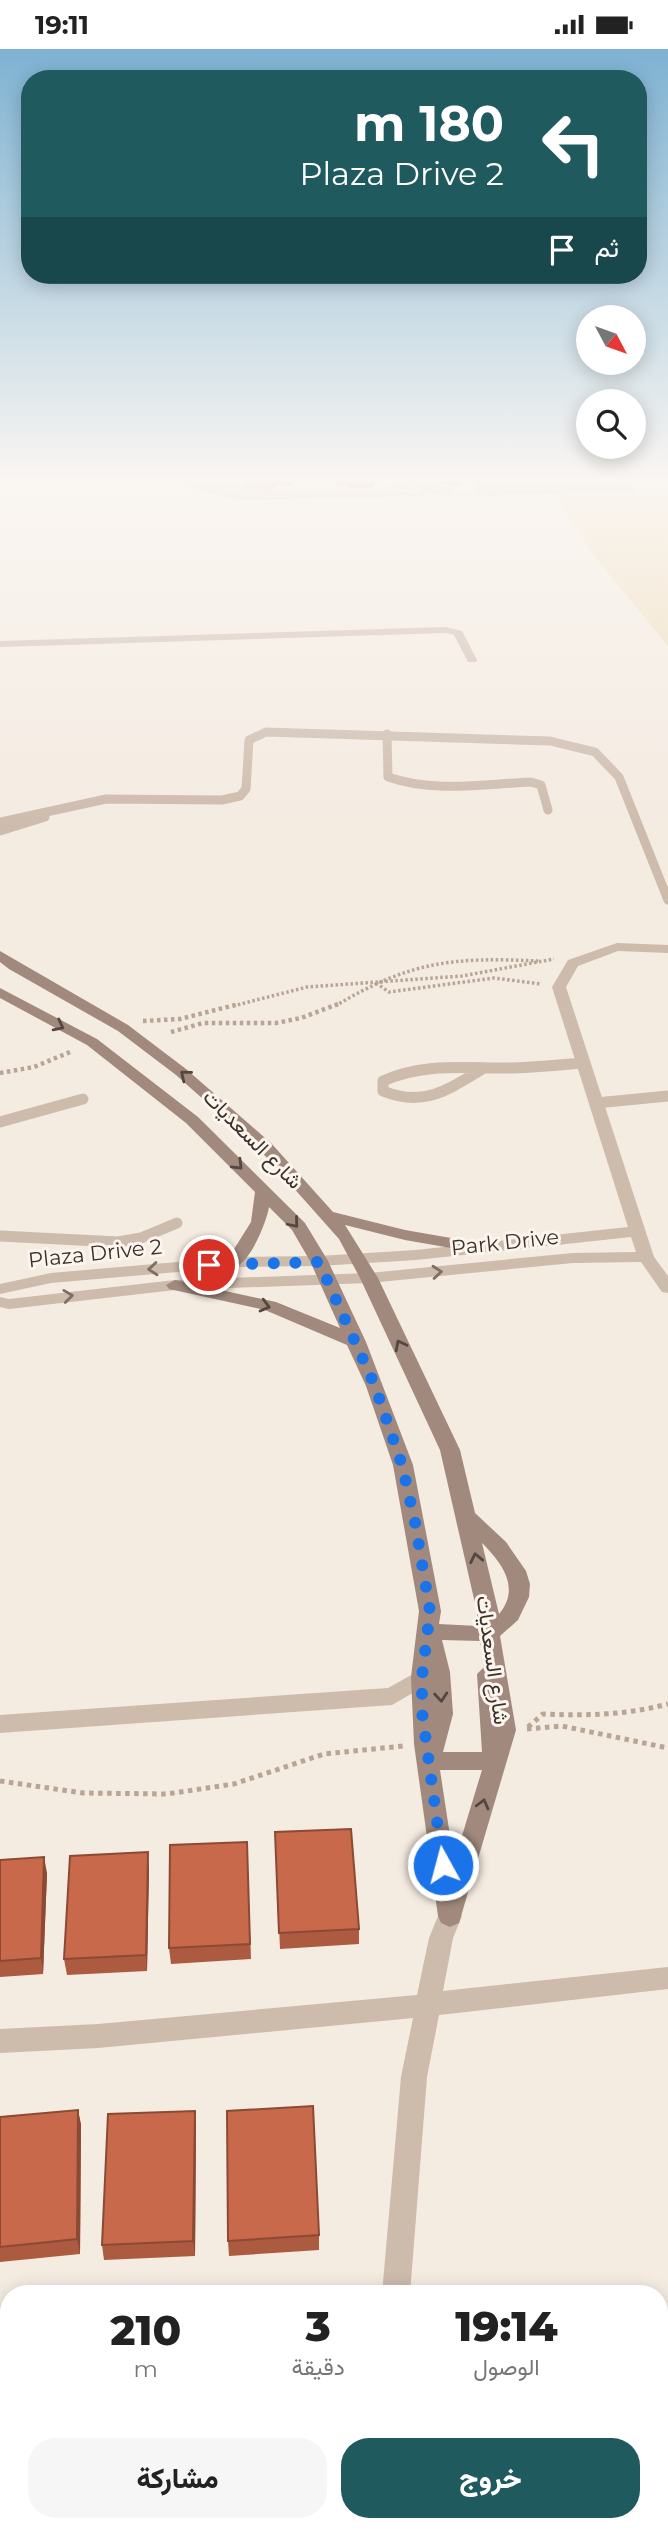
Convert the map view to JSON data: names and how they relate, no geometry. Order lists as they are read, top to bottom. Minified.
{"streets":{"street":["شارع السعديات","Park Drive","Plaza Drive 2"]},"crossings":[["شارع السعديات","Park Drive"],["شارع السعديات","Plaza Drive 2"],["Park Drive","Plaza Drive 2"]],"north":"bottom right","page":{"status":"19:11","turn":["180 m","Plaza Drive 2"],"then":"ثم","eta":["19:14","الوصول","3","دقيقة","210","m"],"buttons":["خروج","مشاركة"]}}
